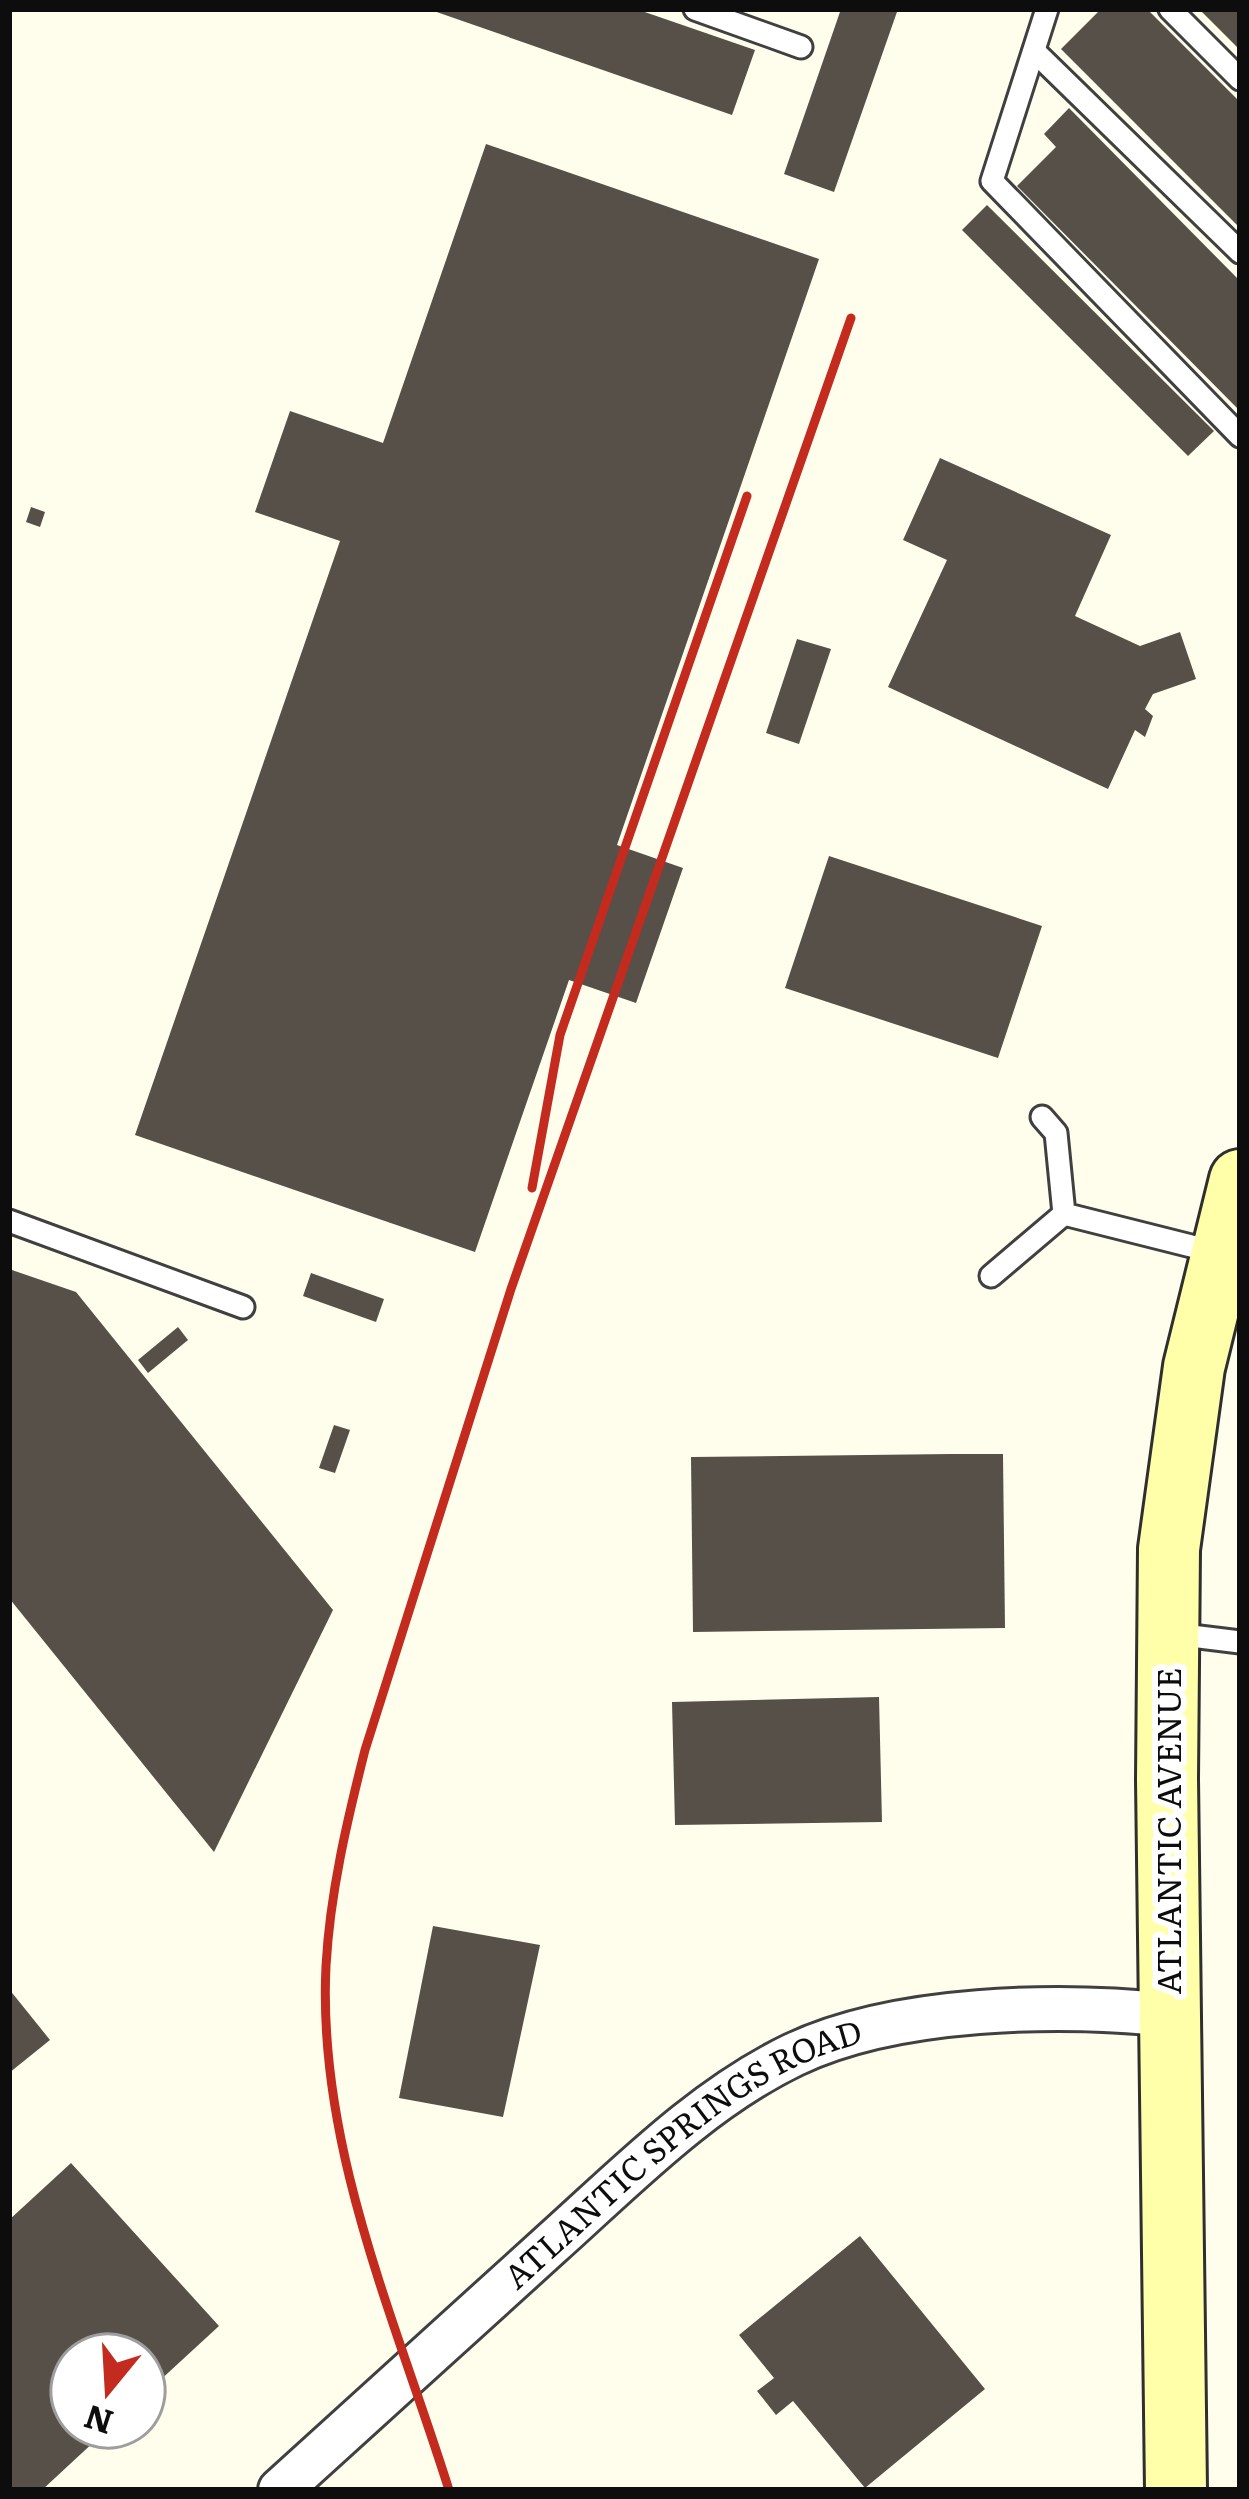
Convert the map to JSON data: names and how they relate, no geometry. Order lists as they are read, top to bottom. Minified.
{"streets":{"main road":["ATLANTIC AVENUE"],"street":["ATLANTIC SPRINGS ROAD"]},"crossings":[["ATLANTIC AVENUE","ATLANTIC SPRINGS ROAD"]],"north":"bottom"}
